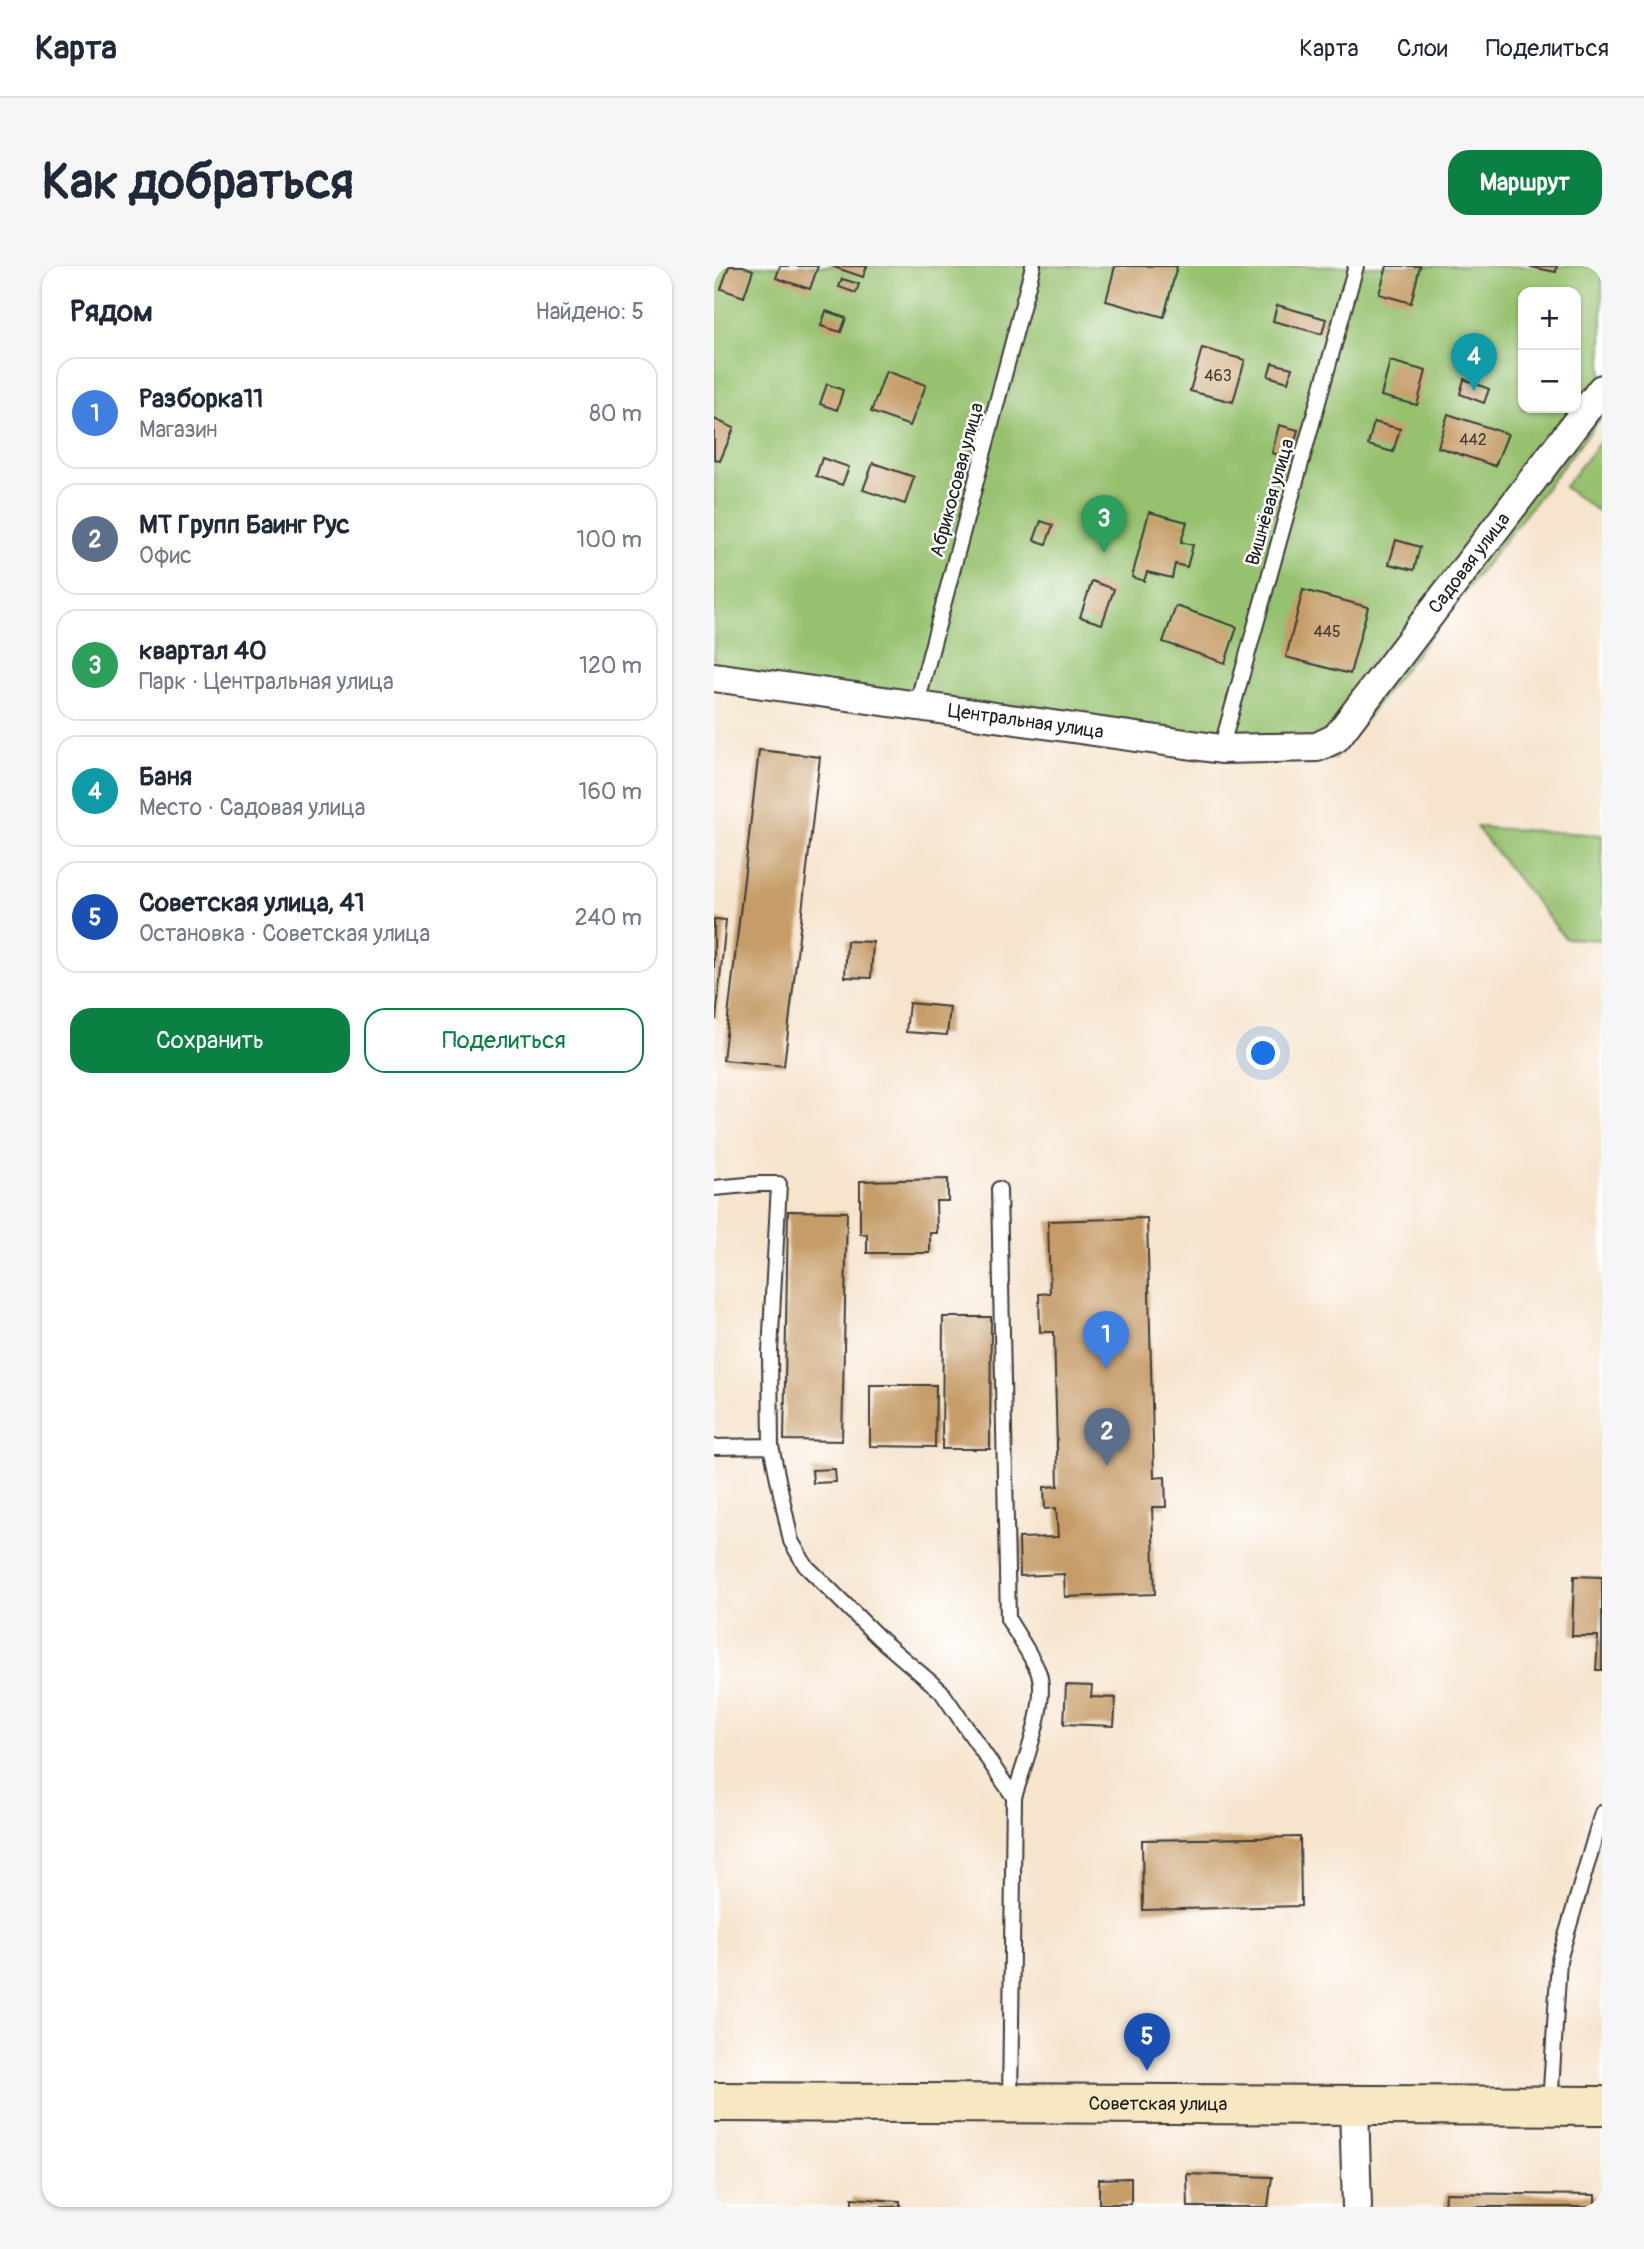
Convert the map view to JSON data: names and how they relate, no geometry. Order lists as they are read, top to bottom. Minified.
{"streets":{"street":["Садовая улица","Центральная улица","Советская улица"],"lane":["Абрикосовая улица","Вишнёвая улица"]},"crossings":[["Абрикосовая улица","Центральная улица"],["Вишнёвая улица","Центральная улица"],["Садовая улица","Центральная улица"]],"house_numbers":["463","442","445"],"page":{"header":"Карта","nav":["Карта","Слои","Поделиться"],"buttons":["Маршрут",["Сохранить","Поделиться"]],"title":"Как добраться","heading":["Рядом","Найдено: 5"],"map_buttons":["+","−"],"pins":["4","3","1","2","5"],"list":[{"mark":"1","name":"Разборка11","note":"Магазин","value":"80 m"},{"mark":"2","name":"МТ Групп Баинг Рус","note":"Офис","value":"100 m"},{"mark":"3","name":"квартал 40","note":"Парк · Центральная улица","value":"120 m"},{"mark":"4","name":"Баня","note":"Место · Садовая улица","value":"160 m"},{"mark":"5","name":"Советская улица, 41","note":"Остановка · Советская улица","value":"240 m"}]}}
